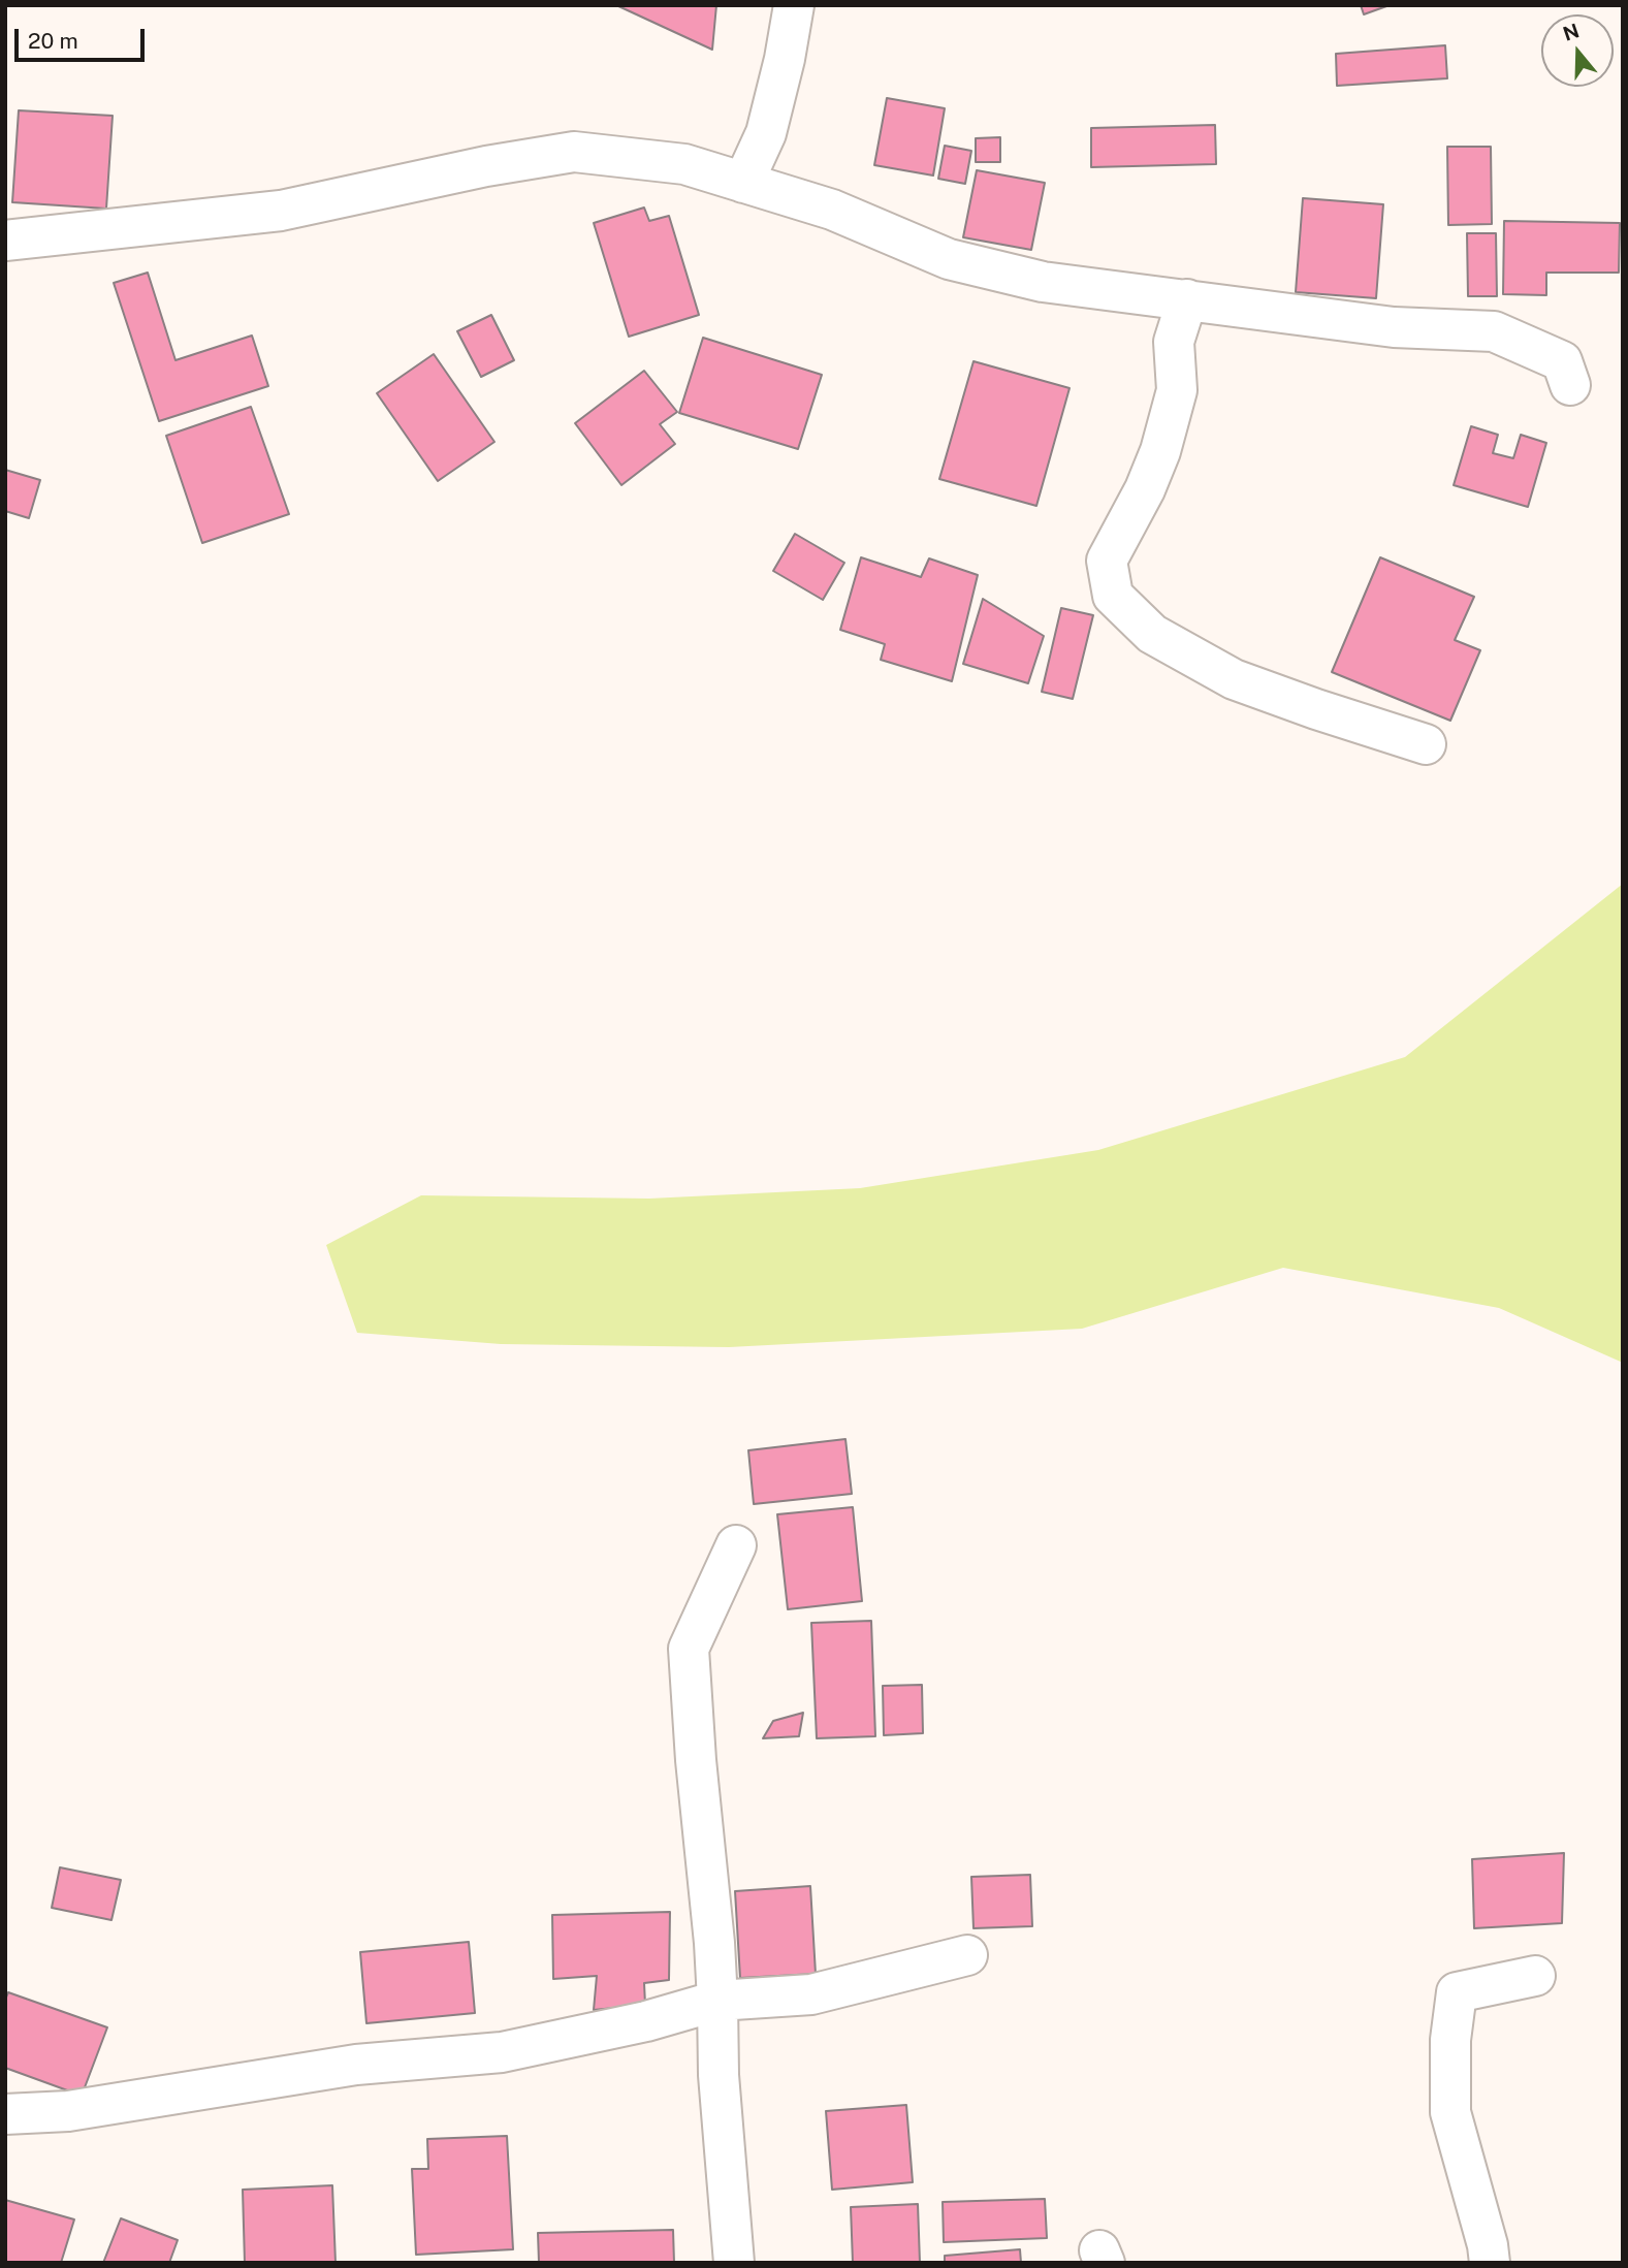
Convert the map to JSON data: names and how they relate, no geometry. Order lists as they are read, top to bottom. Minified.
{"scale_bar":"20 m","north":"top"}
